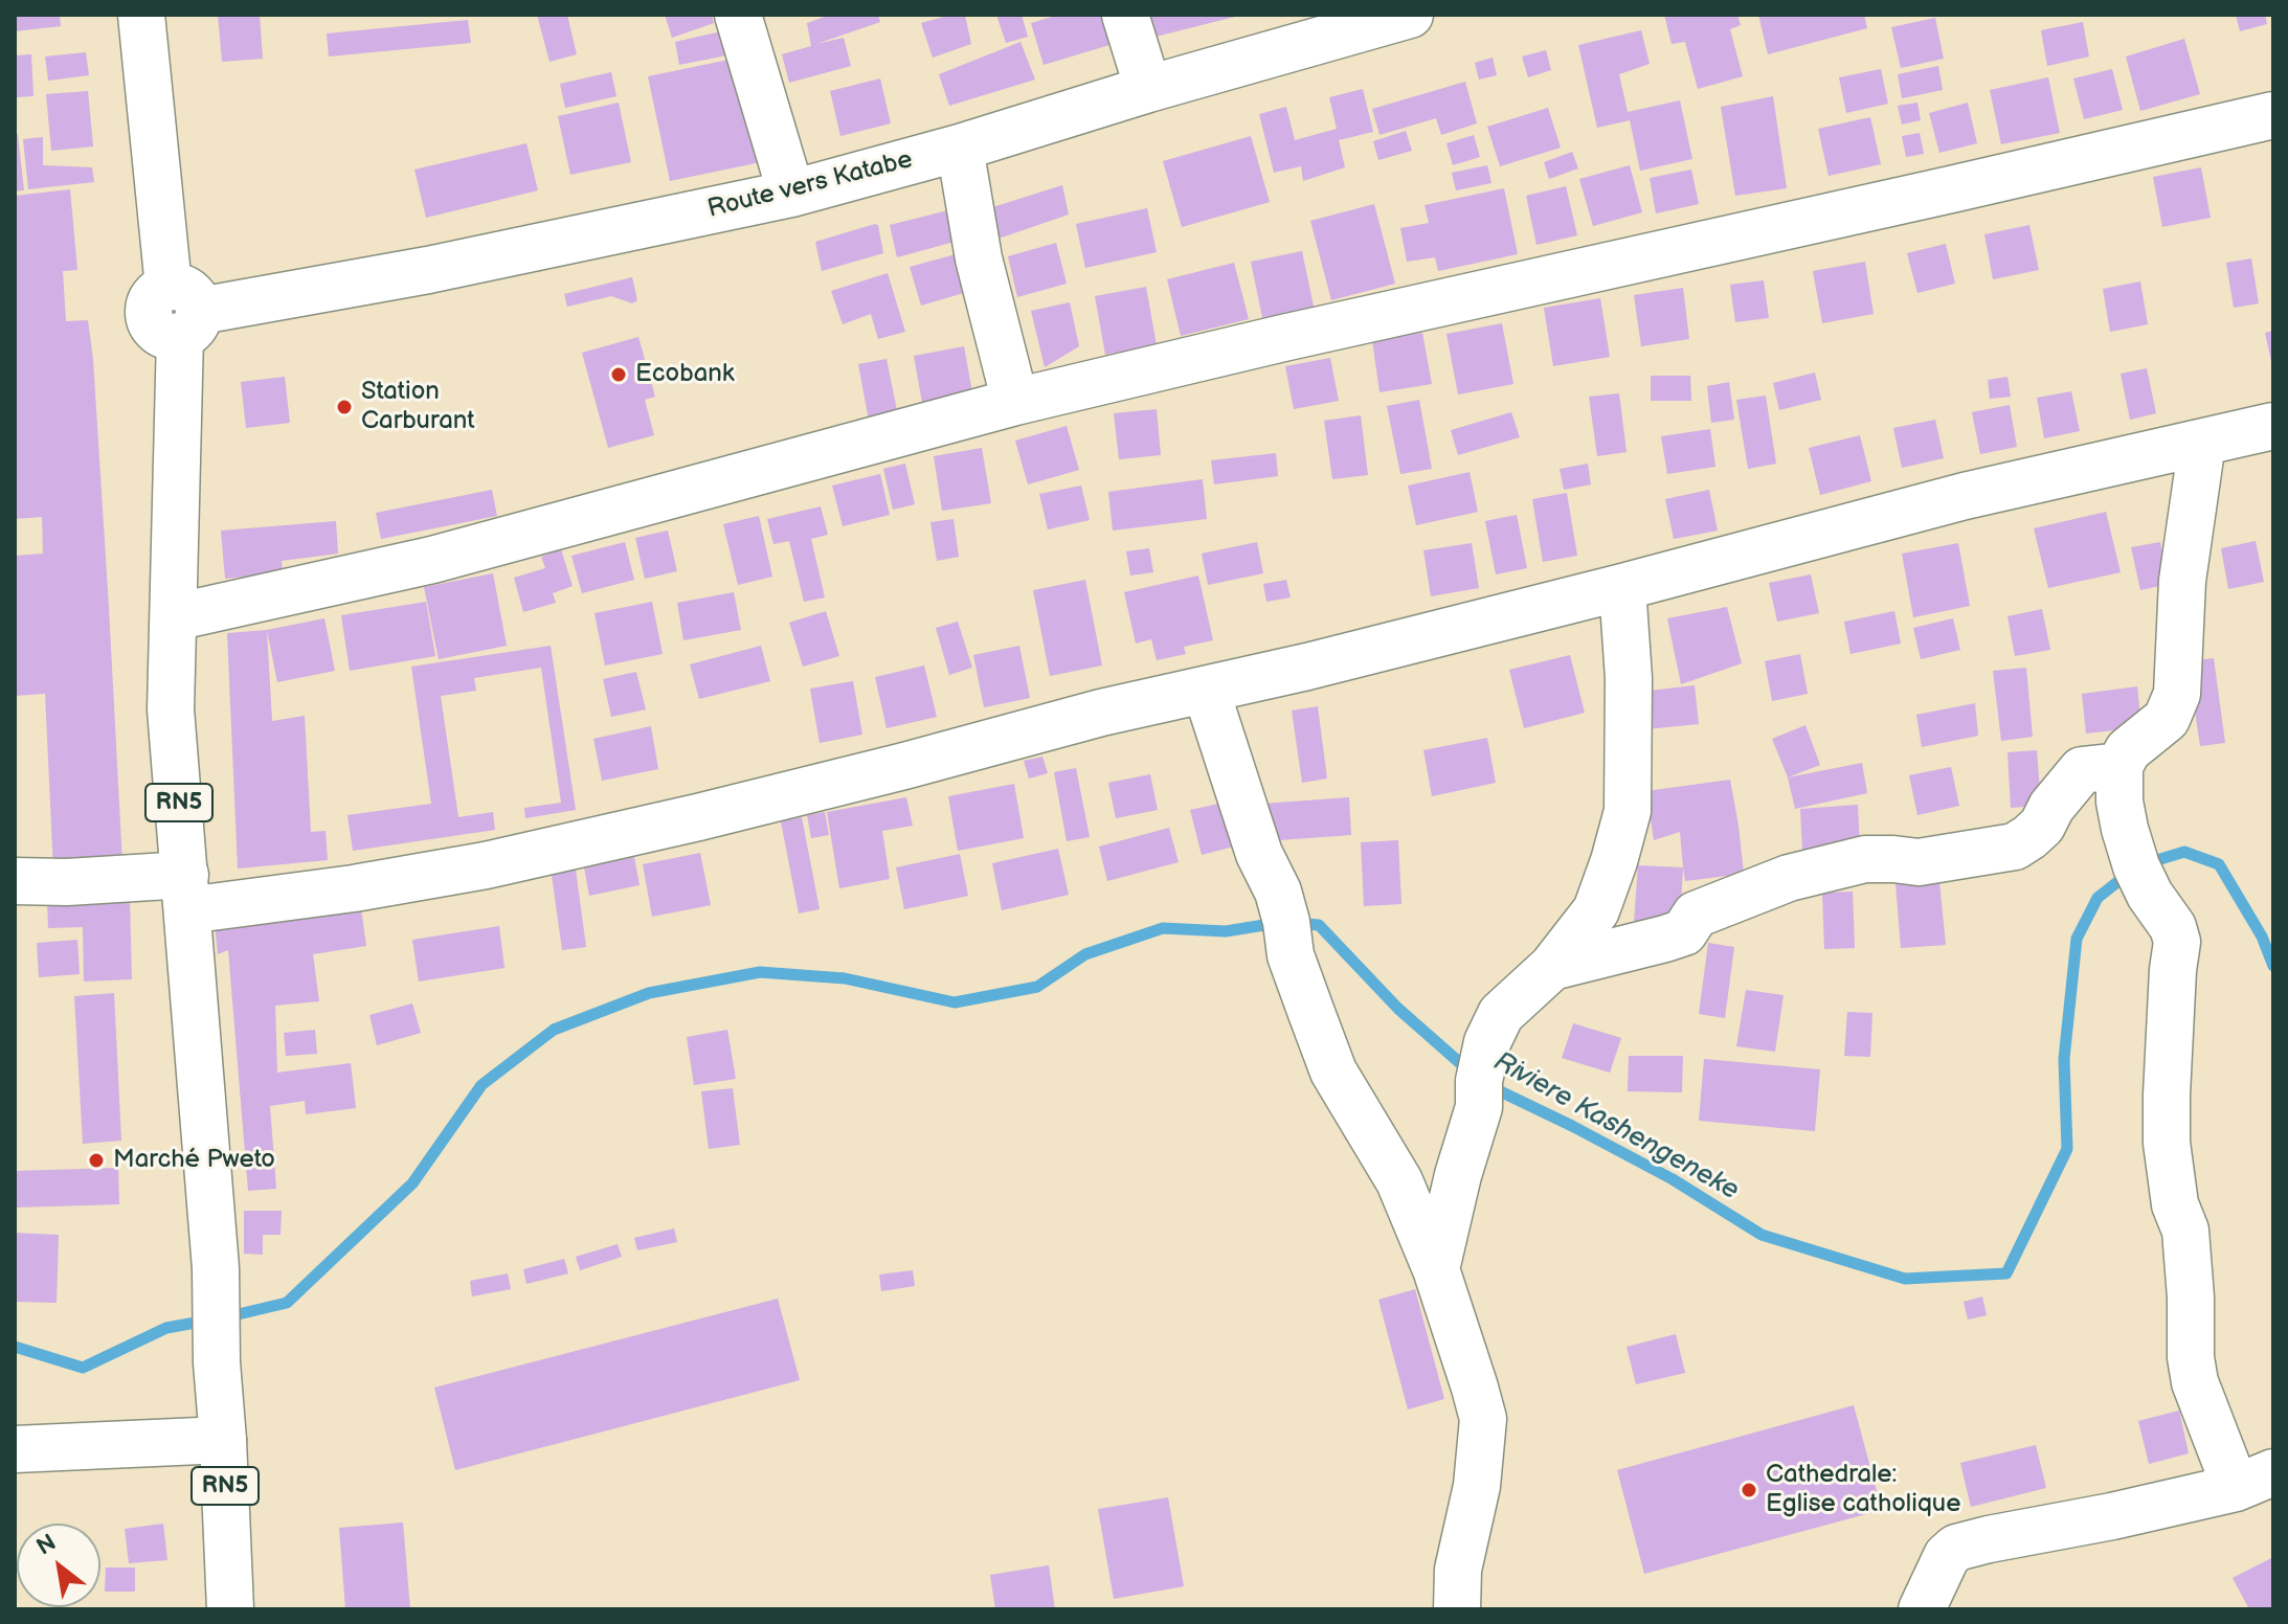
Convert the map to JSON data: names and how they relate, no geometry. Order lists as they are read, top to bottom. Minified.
{"streets":{"main road":["Route vers Katabe","RN5"]},"crossings":[["Route vers Katabe","RN5"]],"water":["Riviere Kashengeneke"],"places":["Ecobank","Station Carburant","Marché Pweto","Cathedrale: Eglise catholique"],"north":"top left"}
